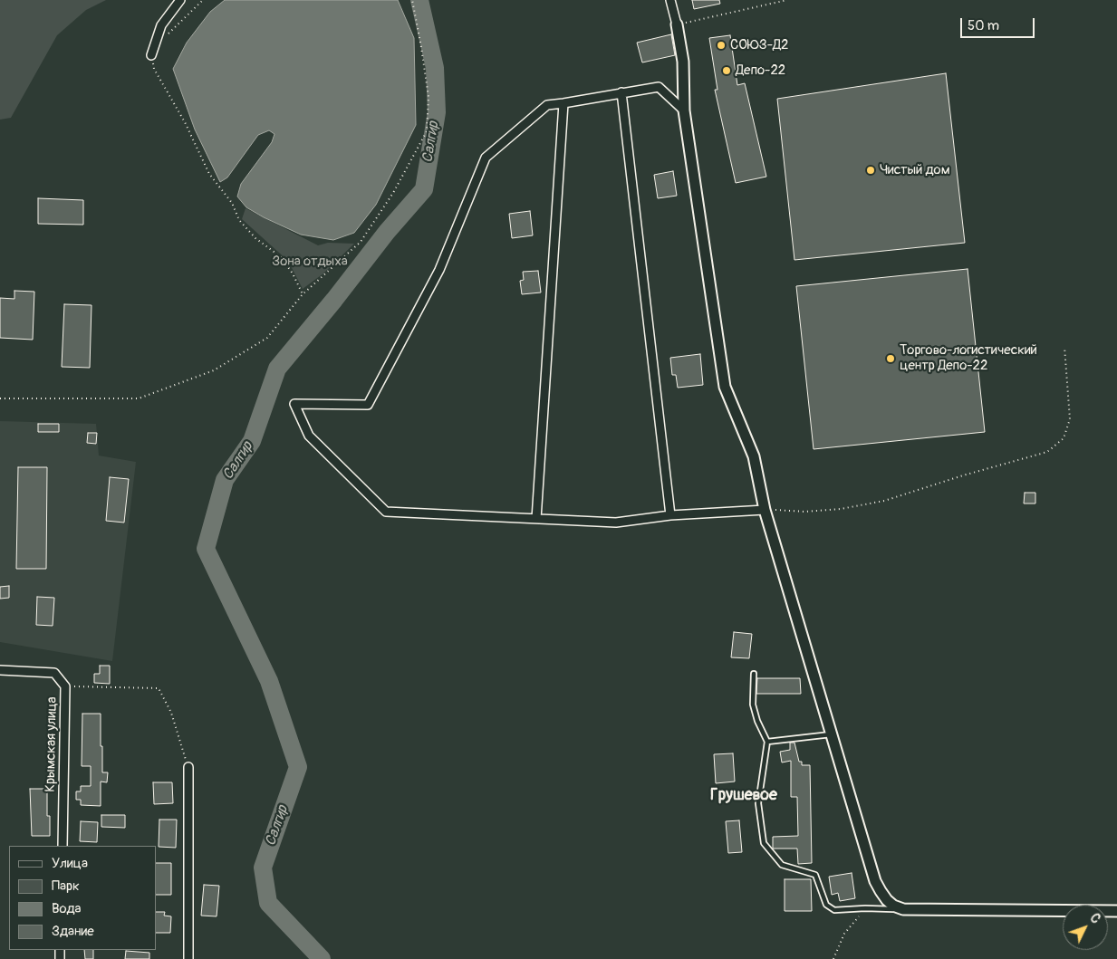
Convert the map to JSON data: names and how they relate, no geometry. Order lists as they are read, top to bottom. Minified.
{"streets":{"street":["Крымская улица"]},"districts":["Грушевое"],"water":["Салгир"],"parks":["Зона отдыха"],"places":["СОЮЗ-Д2","Депо-22","Чистый дом","Торгово-логистический центр Депо-22"],"legend":["Улица","Парк","Вода","Здание"],"scale_bar":"50 m","north":"top right"}
